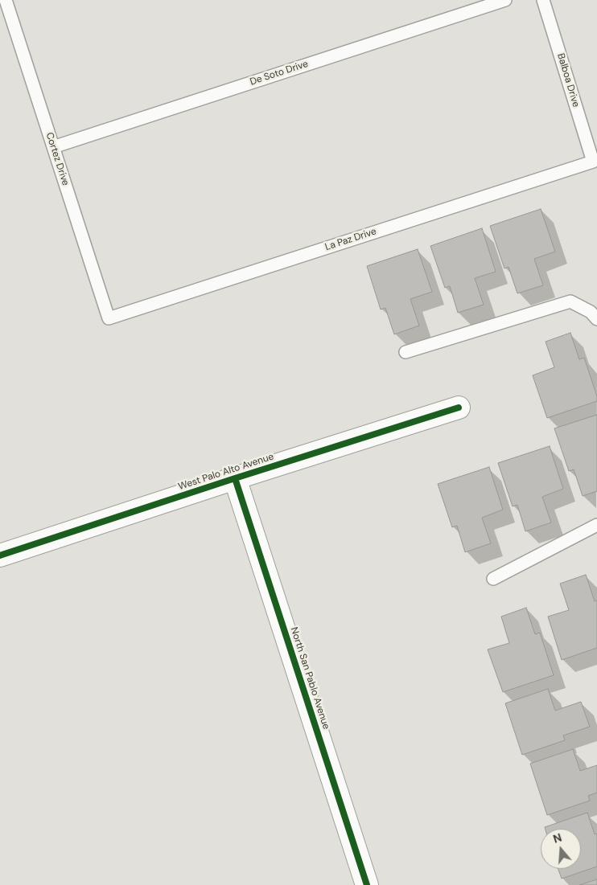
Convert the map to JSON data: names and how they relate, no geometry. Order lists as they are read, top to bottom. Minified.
{"streets":{"street":["West Palo Alto Avenue","North San Pablo Avenue"],"lane":["De Soto Drive","Balboa Drive","Cortez Drive","La Paz Drive"]},"crossings":[["De Soto Drive","Cortez Drive"],["Balboa Drive","La Paz Drive"],["Cortez Drive","La Paz Drive"],["West Palo Alto Avenue","North San Pablo Avenue"]],"north":"top"}
